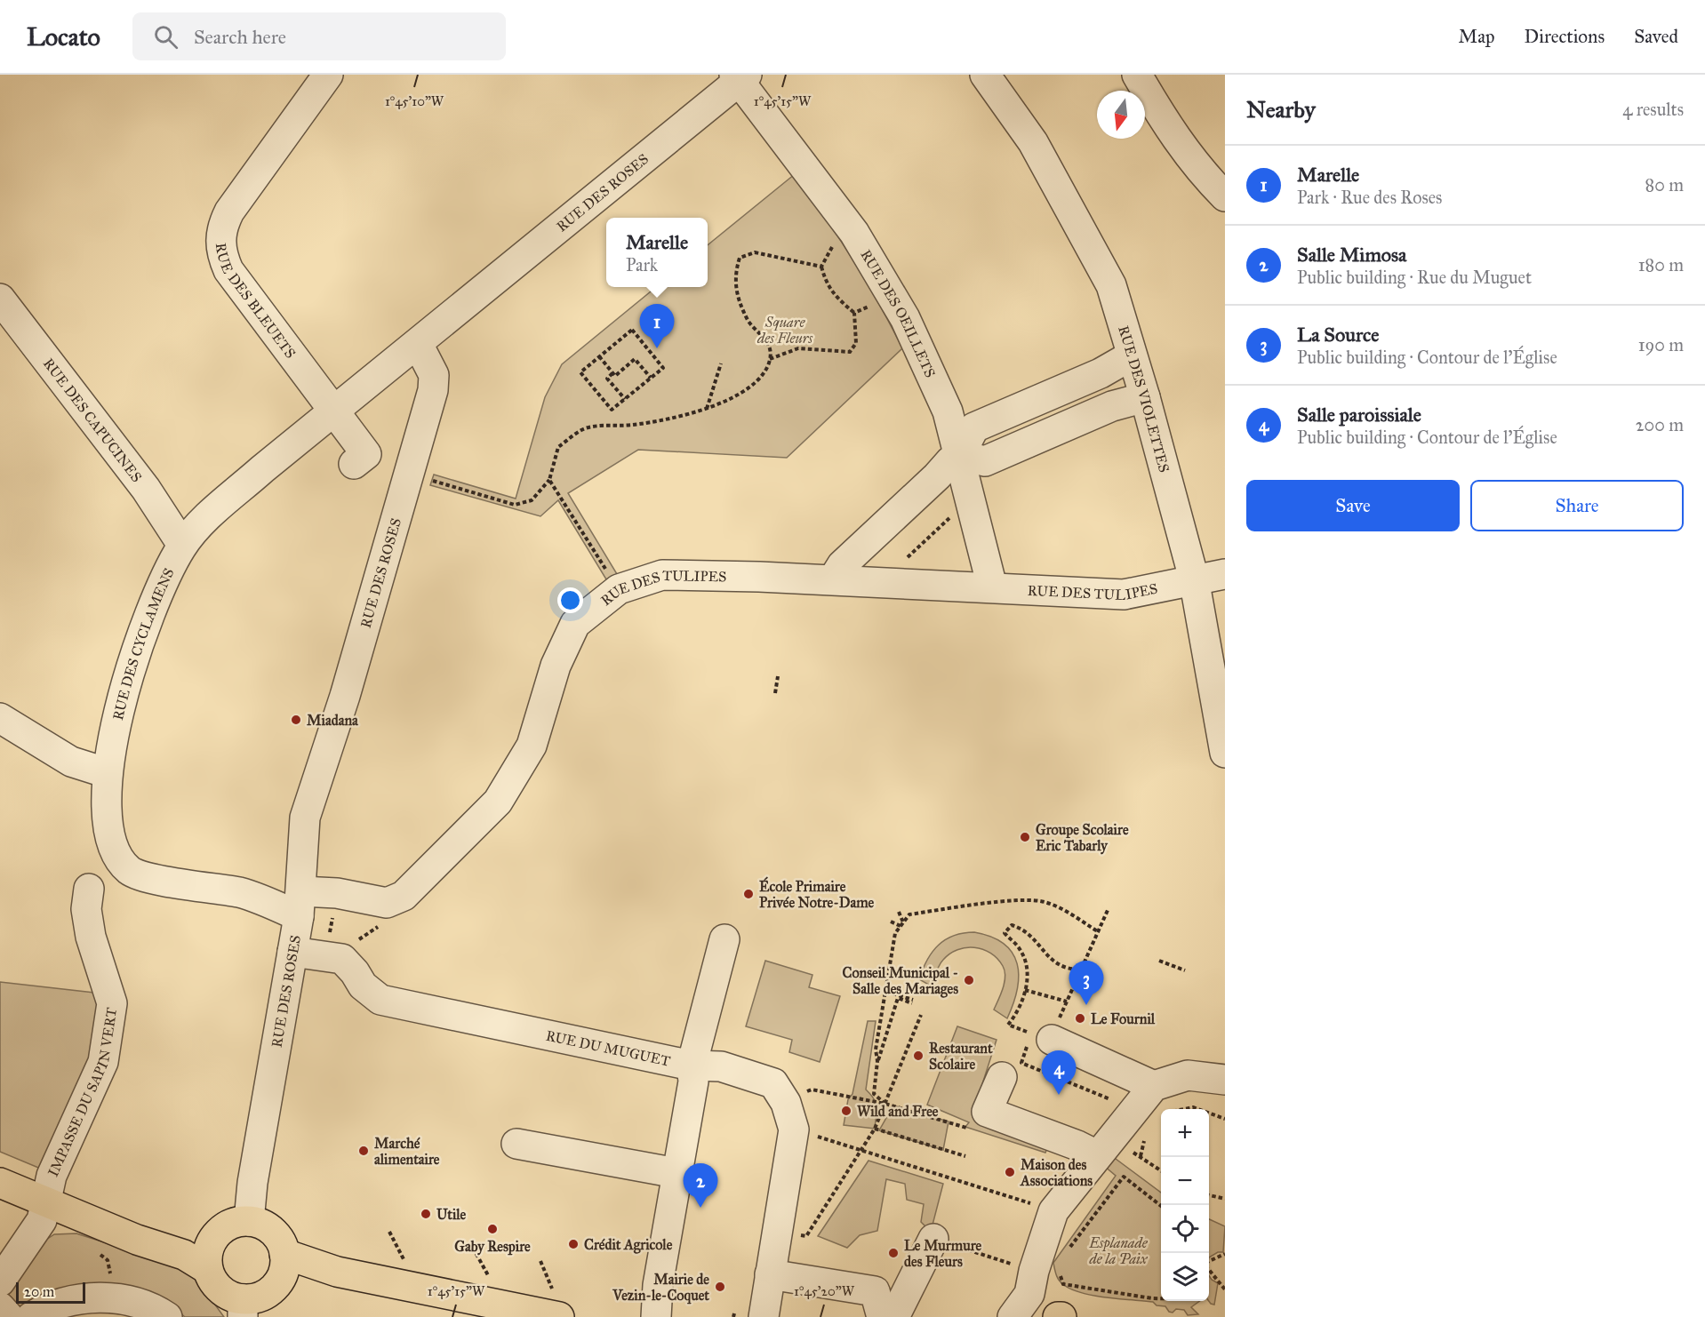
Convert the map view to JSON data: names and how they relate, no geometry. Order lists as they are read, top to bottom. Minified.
{"streets":{"street":["RUE DES ROSES","RUE DES BLEUETS","RUE DES OEILLETS","RUE DES VIOLETTES","RUE DES CAPUCINES","RUE DES TULIPES","RUE DES CYCLAMENS","RUE DU MUGUET","IMPASSE DU SAPIN VERT"]},"crossings":[["RUE DES ROSES","RUE DES OEILLETS"],["RUE DES ROSES","RUE DES TULIPES"],["RUE DES ROSES","RUE DES CYCLAMENS"],["RUE DES ROSES","RUE DU MUGUET"],["RUE DES BLEUETS","RUE DES CYCLAMENS"],["RUE DES OEILLETS","RUE DES TULIPES"],["RUE DES VIOLETTES","RUE DES TULIPES"],["RUE DES CAPUCINES","RUE DES CYCLAMENS"],["RUE DES TULIPES","RUE DES CYCLAMENS"]],"parks":["Square des Fleurs","Esplanade de la Paix"],"places":["Miadana","Groupe Scolaire Eric Tabarly","École Primaire Privée Notre-Dame","Conseil Municipal - Salle des Mariages","Le Fournil","Restaurant Scolaire","Wild and Free","Marché alimentaire","Maison des Associations","Utile","Gaby Respire","Crédit Agricole","Le Murmure des Fleurs","Mairie de Vezin-le-Coquet"],"scale_bar":"20 m","north":"bottom","page":{"header":"Locato","search":"Search here","nav":["Map","Directions","Saved"],"heading":["Nearby","4 results"],"list":[{"mark":"1","name":"Marelle","note":"Park · Rue des Roses","value":"80 m"},{"mark":"2","name":"Salle Mimosa","note":"Public building · Rue du Muguet","value":"180 m"},{"mark":"3","name":"La Source","note":"Public building · Contour de l'Église","value":"190 m"},{"mark":"4","name":"Salle paroissiale","note":"Public building · Contour de l'Église","value":"200 m"}],"popup":["Marelle","Park"],"pins":["1","3","4","2"],"buttons":["Save","Share"],"map_buttons":["+","−"],"scale":"20 m"},"coordinates":["1°45'10\"W","1°45'15\"W","1°45'20\"W"]}
